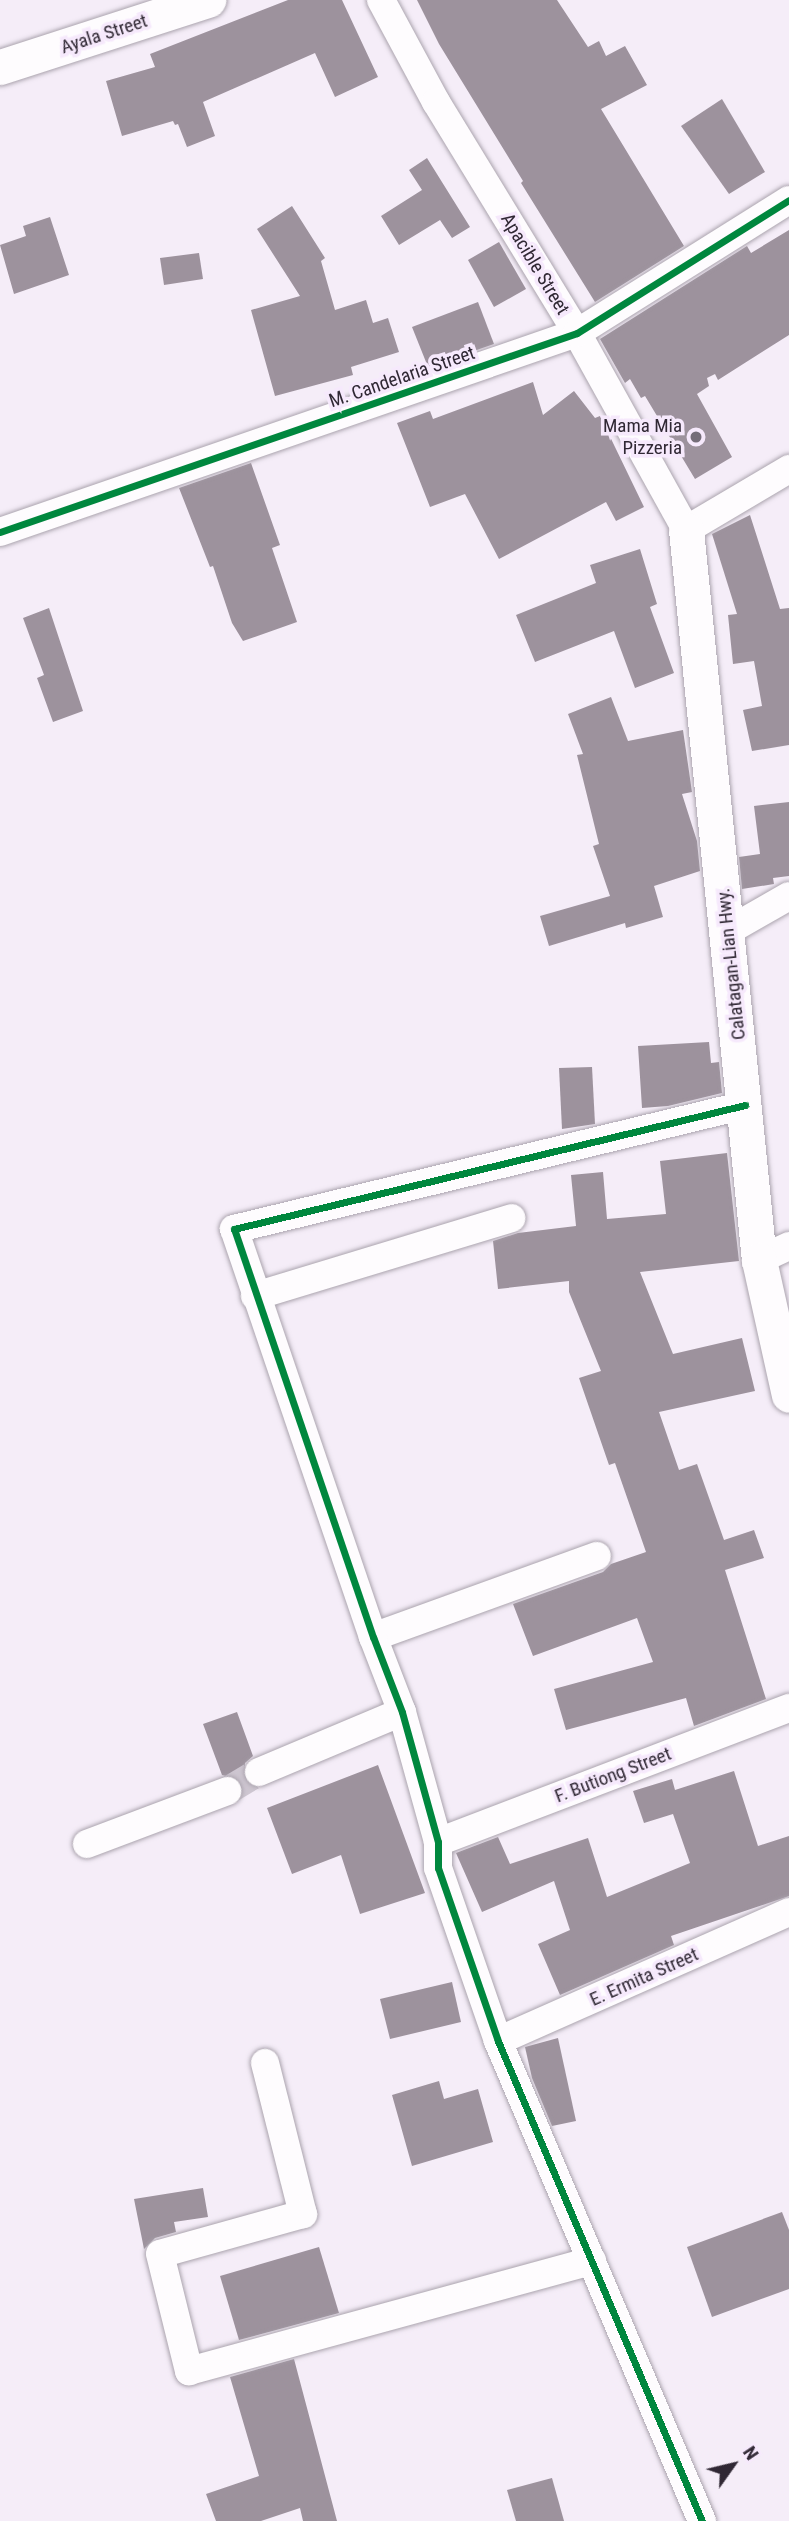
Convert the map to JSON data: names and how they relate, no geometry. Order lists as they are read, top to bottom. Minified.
{"streets":{"main road":["Ayala Street","Calatagan-Lian Hwy."],"street":["Apacible Street","M. Candelaria Street","F. Butiong Street","E. Ermita Street"]},"crossings":[["Apacible Street","M. Candelaria Street"],["Apacible Street","Calatagan-Lian Hwy."]],"places":["Mama Mia Pizzeria"],"north":"top right"}
